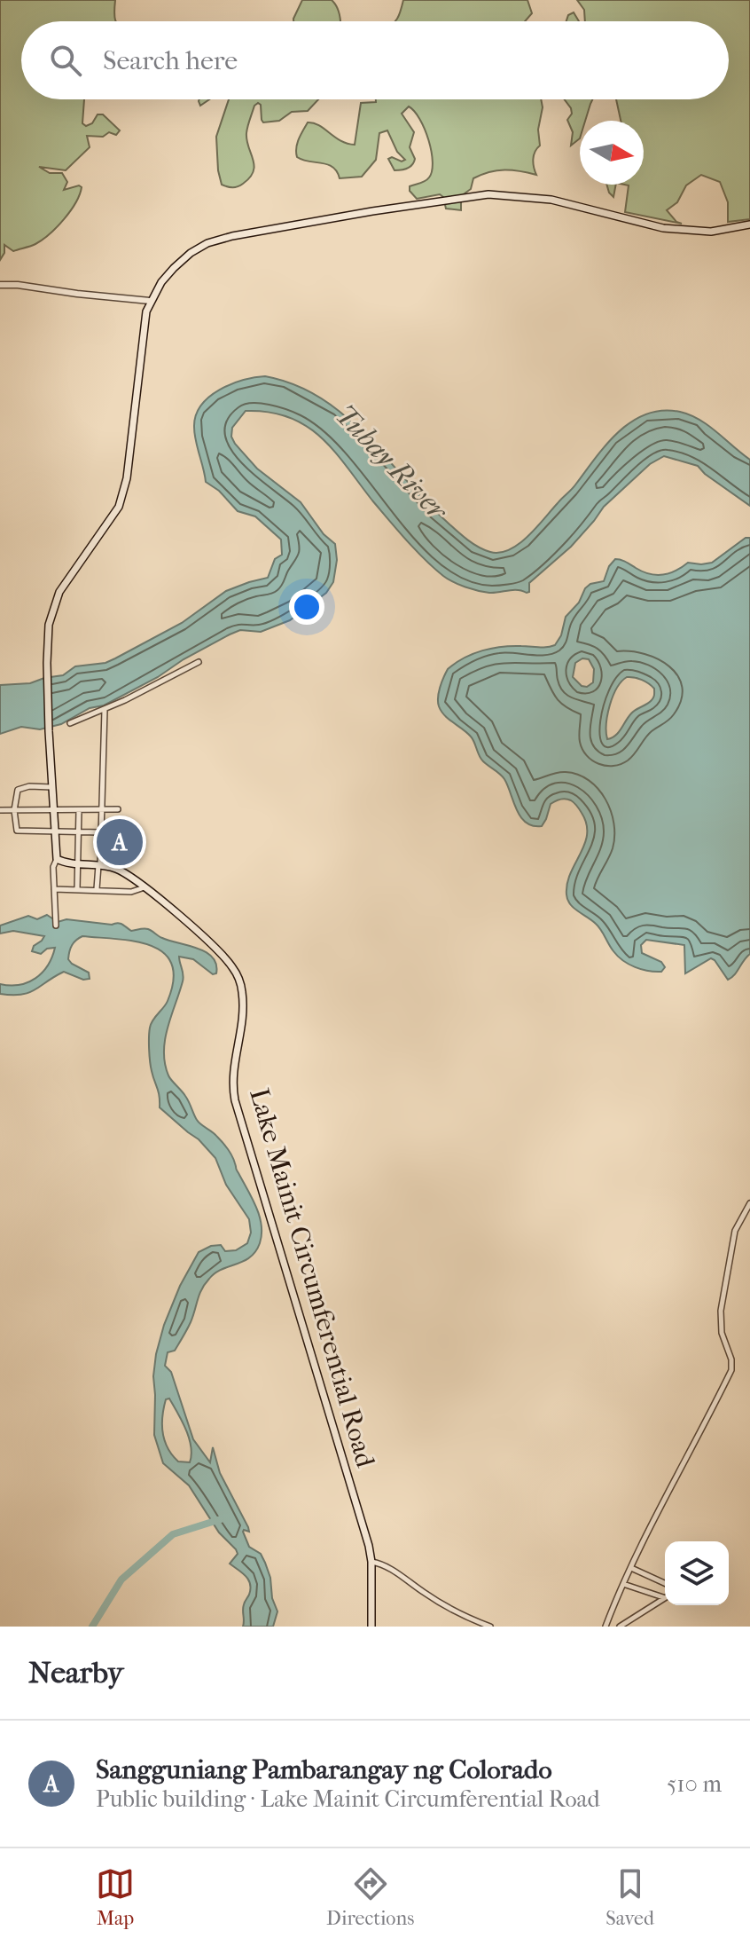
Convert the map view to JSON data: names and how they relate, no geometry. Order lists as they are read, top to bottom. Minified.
{"streets":{"main road":["Lake Mainit Circumferential Road"]},"water":["Tubay River"],"north":"right","page":{"search":"Search here","pins":"A","heading":"Nearby","list":[{"mark":"A","name":"Sangguniang Pambarangay ng Colorado","note":"Public building · Lake Mainit Circumferential Road","value":"510 m"}],"nav":["Map","Directions","Saved"]}}
